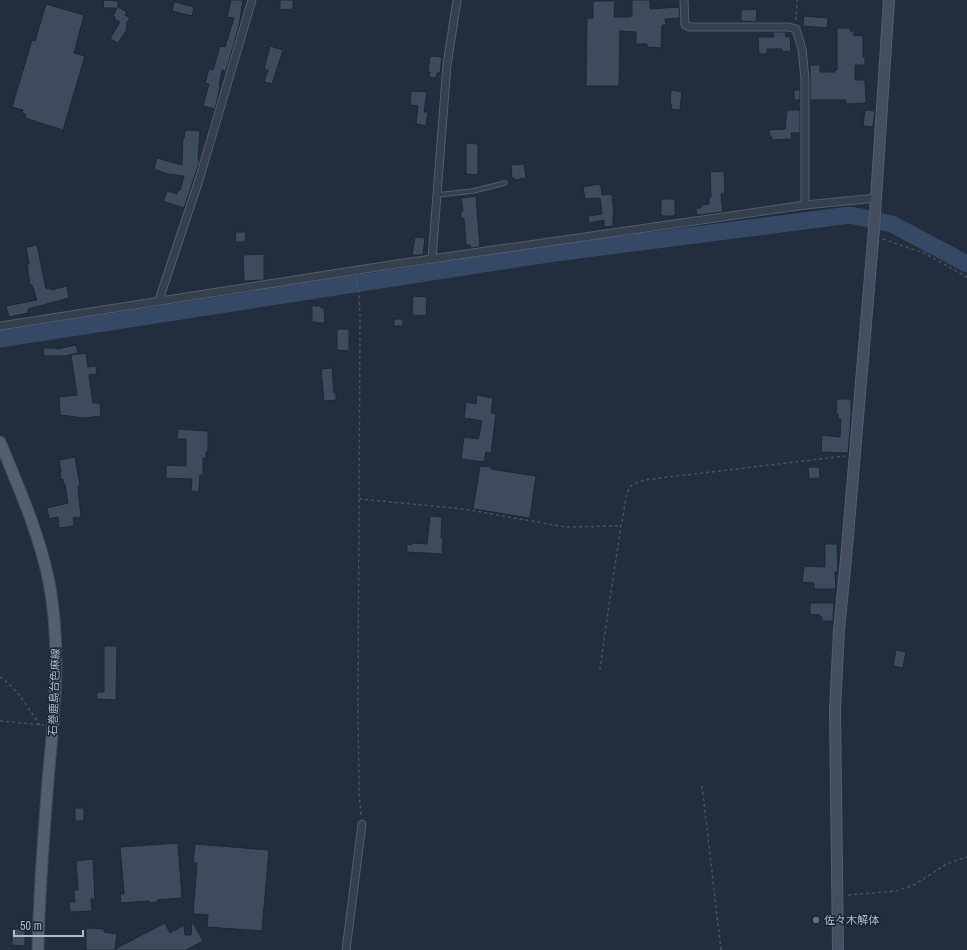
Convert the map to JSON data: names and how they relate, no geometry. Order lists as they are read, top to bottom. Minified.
{"streets":{"main road":["石巻鹿島台色麻線"]},"places":["佐々木解体"],"scale_bar":"50 m"}
